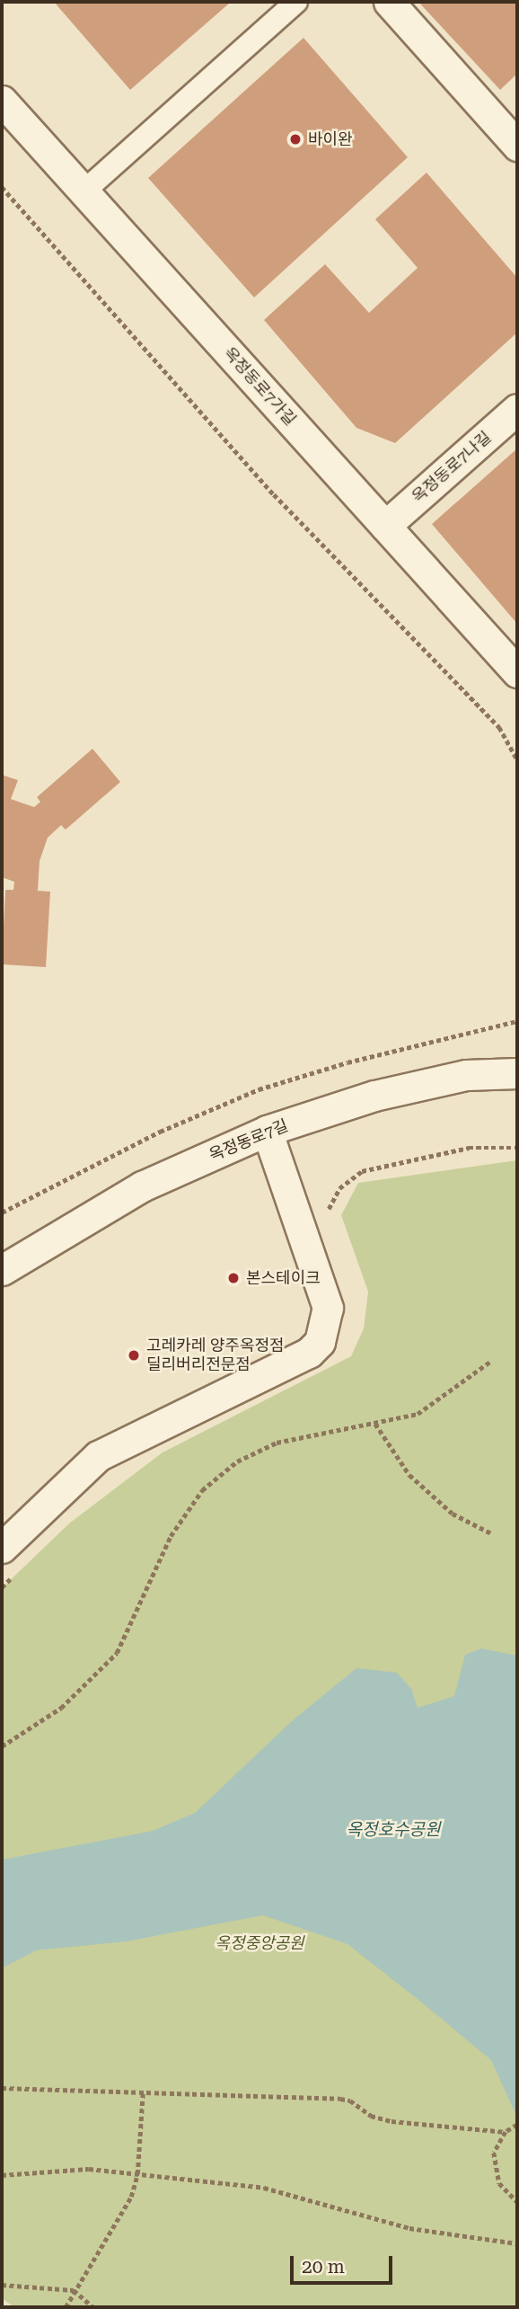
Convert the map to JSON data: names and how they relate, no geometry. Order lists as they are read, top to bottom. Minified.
{"streets":{"street":["옥정동로7가길","옥정동로7나길","옥정동로7길"]},"crossings":[["옥정동로7가길","옥정동로7나길"]],"water":["옥정호수공원"],"parks":["옥정중앙공원"],"places":["바이완","본스테이크","고레카레 양주옥정점 딜리버리전문점"],"scale_bar":"20 m"}
